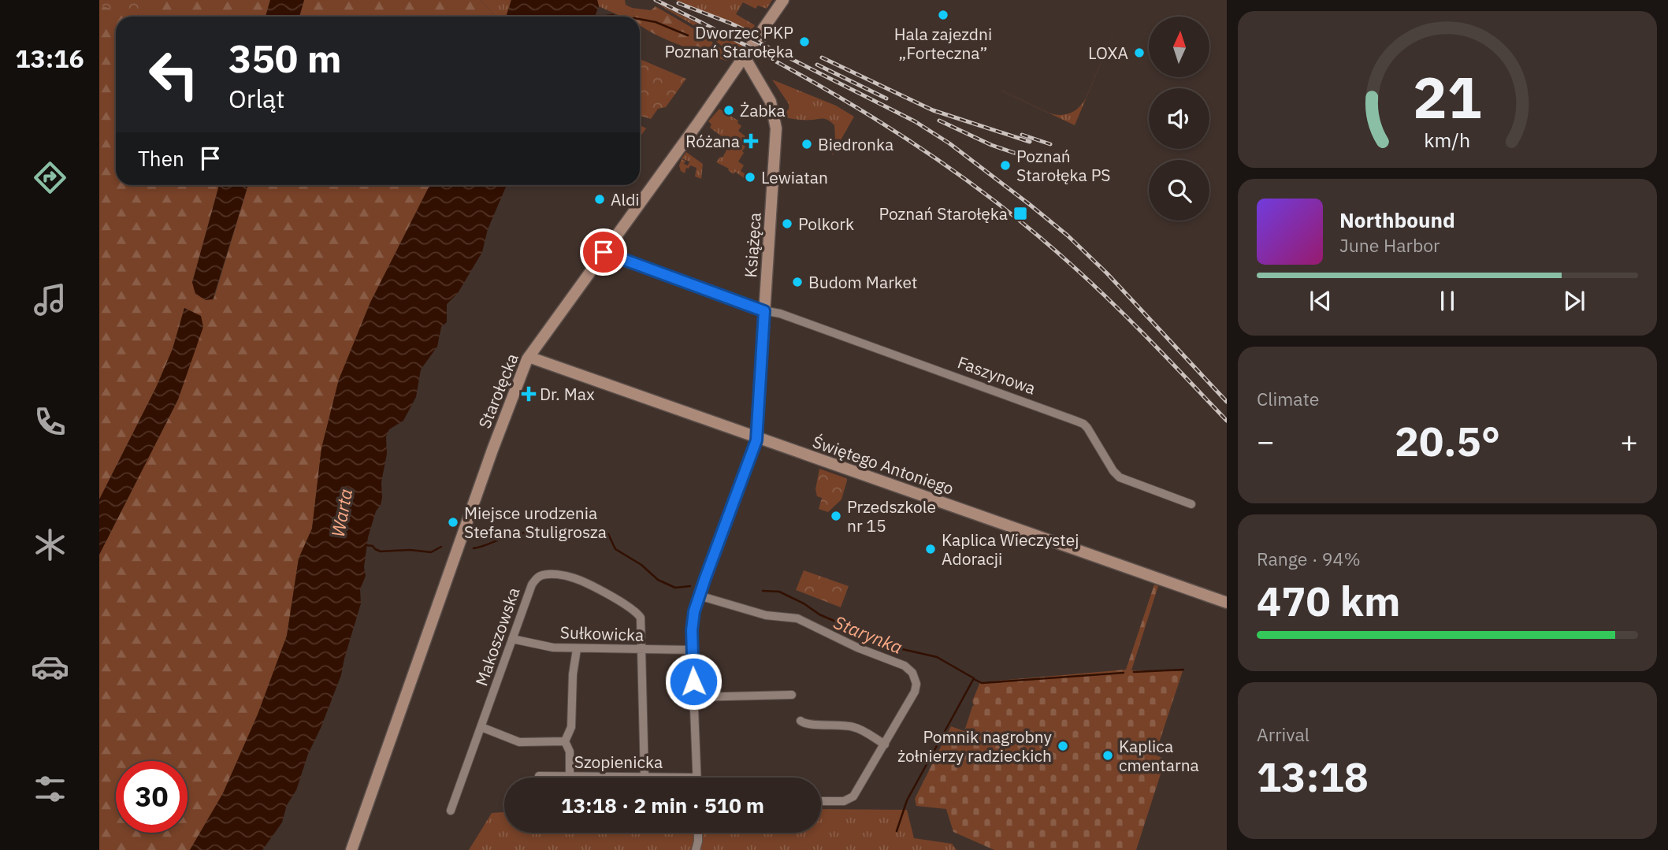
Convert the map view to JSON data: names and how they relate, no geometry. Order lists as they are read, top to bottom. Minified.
{"streets":{"street":["Książęca","Faszynowa","Starołęcka","Świętego Antoniego","Sułkowicka","Makoszowska","Szopienicka"]},"crossings":[["Książęca","Faszynowa"],["Książęca","Starołęcka"],["Książęca","Świętego Antoniego"],["Książęca","Sułkowicka"],["Książęca","Szopienicka"],["Faszynowa","Starołęcka"],["Starołęcka","Świętego Antoniego"],["Sułkowicka","Makoszowska"],["Makoszowska","Szopienicka"]],"water":["Warta","Starynka"],"places":{"other":["Hala zajezdni „Forteczna”","Dworzec PKP Poznań Starołęka","LOXA","Żabka","Biedronka","Poznań Starołęka PS","Lewiatan","Aldi","Polkork","Budom Market","Przedszkole nr 15","Miejsce urodzenia Stefana Stuligrosza","Kaplica Wieczystej Adoracji","Pomnik nagrobny żołnierzy radzieckich","Kaplica cmentarna"],"health":["Różana","Dr. Max"],"transit":["Poznań Starołęka"]},"north":"top","page":{"tabs":"13:16","turn":["350 m","Orląt"],"then":"Then","song":["Northbound","June Harbor"],"tile":["Climate",["Range · 94%","470 km"],["Arrival","13:18"]],"heat":["−","20.5°","+"],"limit":"30","trip":"13:18 · 2 min · 510 m","gauge":["21","km/h"]}}
